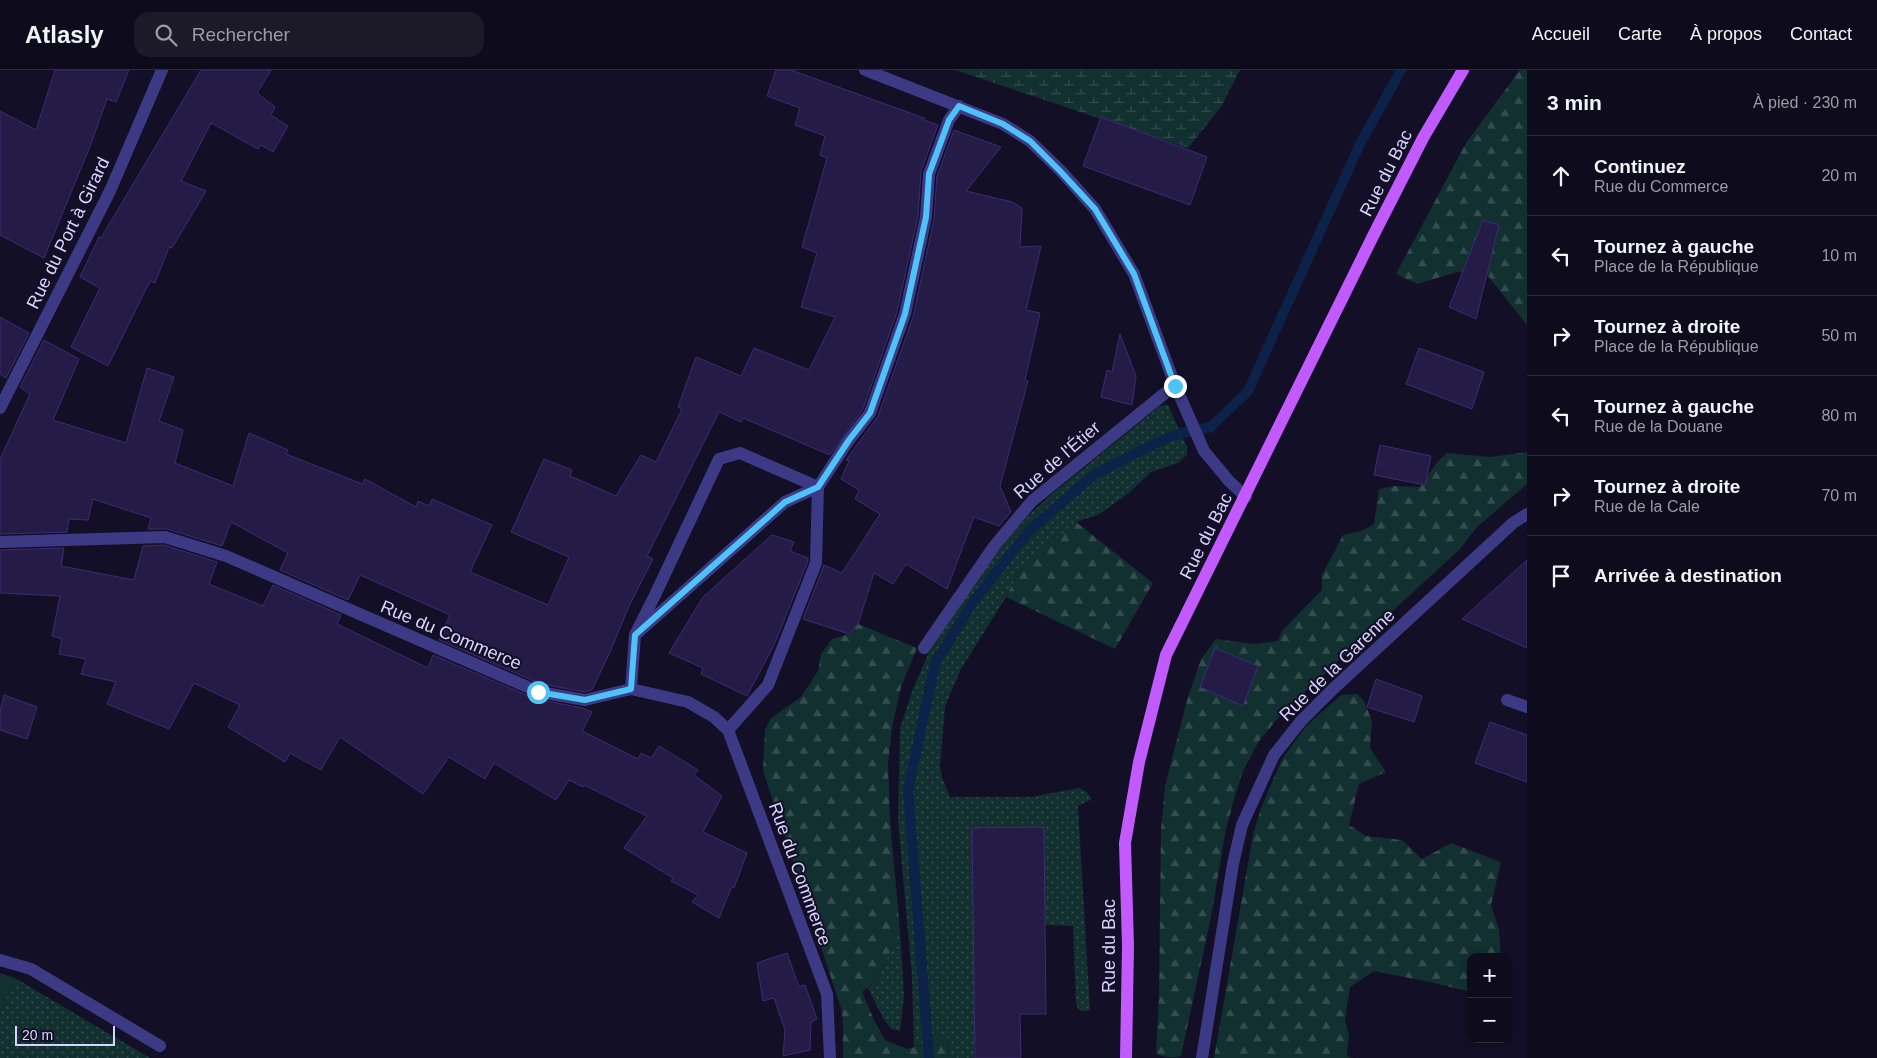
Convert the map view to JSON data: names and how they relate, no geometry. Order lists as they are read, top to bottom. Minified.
{"streets":{"main road":["Rue du Bac"],"street":["Rue du Port à Girard","Rue de l'Étier","Rue du Commerce","Rue de la Garenne"]},"scale_bar":"20 m","page":{"header":"Atlasly","search":"Rechercher","nav":["Accueil","Carte","À propos","Contact"],"heading":["3 min","À pied · 230 m"],"list":[["Continuez","Rue du Commerce","20 m"],["Tournez à gauche","Place de la République","10 m"],["Tournez à droite","Place de la République","50 m"],["Tournez à gauche","Rue de la Douane","80 m"],["Tournez à droite","Rue de la Cale","70 m"],"Arrivée à destination"],"map_buttons":["+","−"],"scale":"20 m"}}
